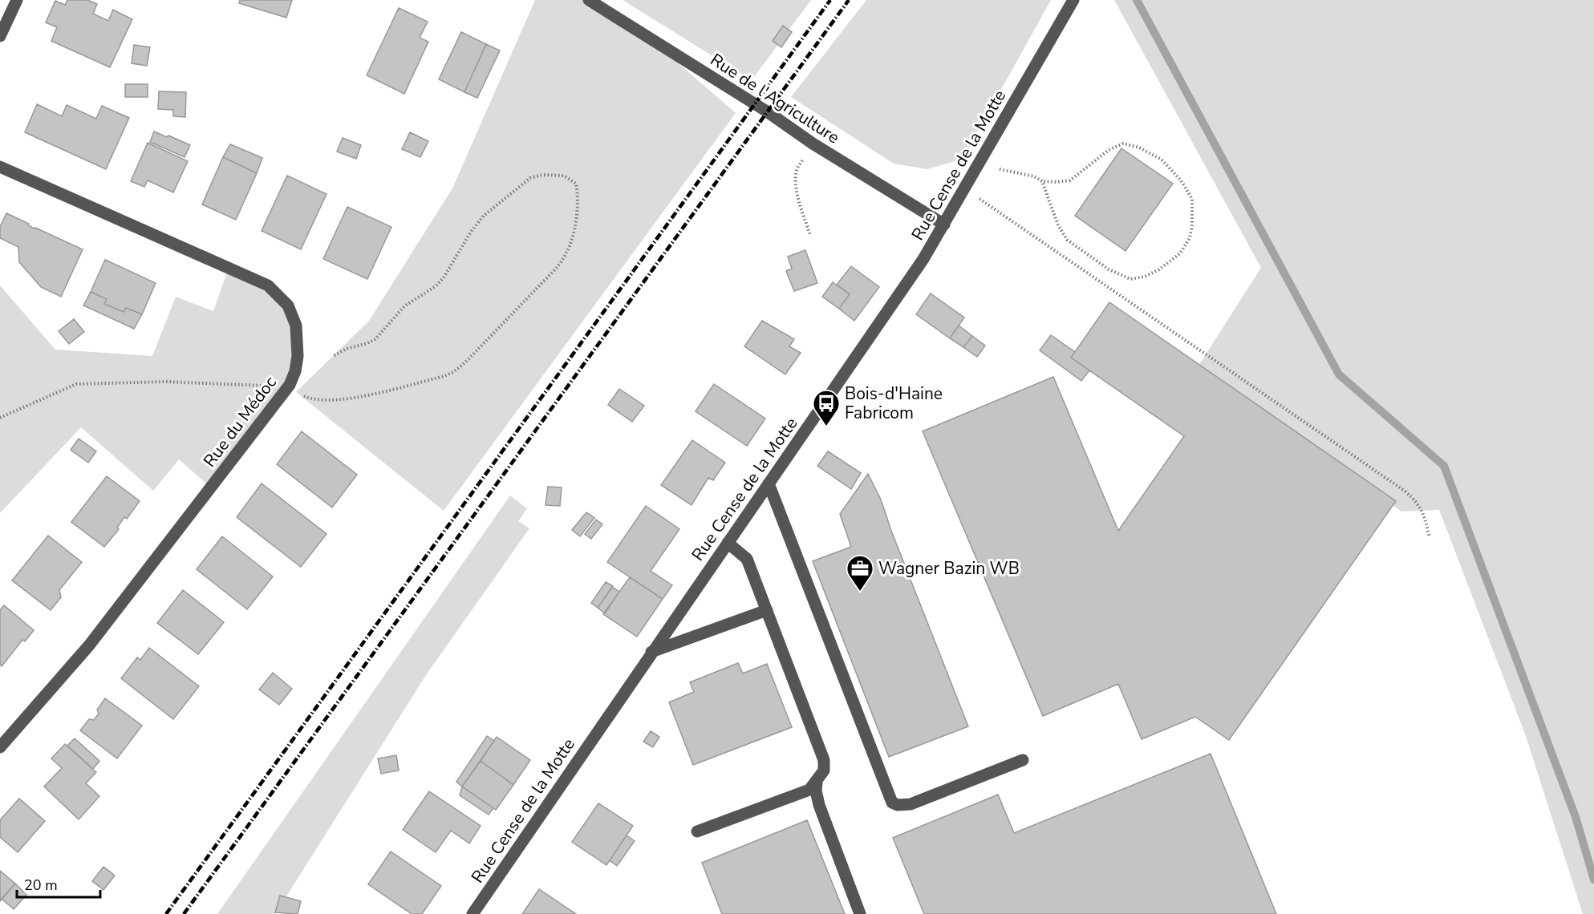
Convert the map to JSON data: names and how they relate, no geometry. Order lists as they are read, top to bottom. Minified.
{"streets":{"street":["Rue de l'Agriculture","Rue Cense de la Motte","Rue du Médoc"]},"crossings":[["Rue de l'Agriculture","Rue Cense de la Motte"]],"places":{"bus stop":["Bois-d'Haine Fabricom"],"office":["Wagner Bazin WB"]},"scale_bar":"20 m"}
